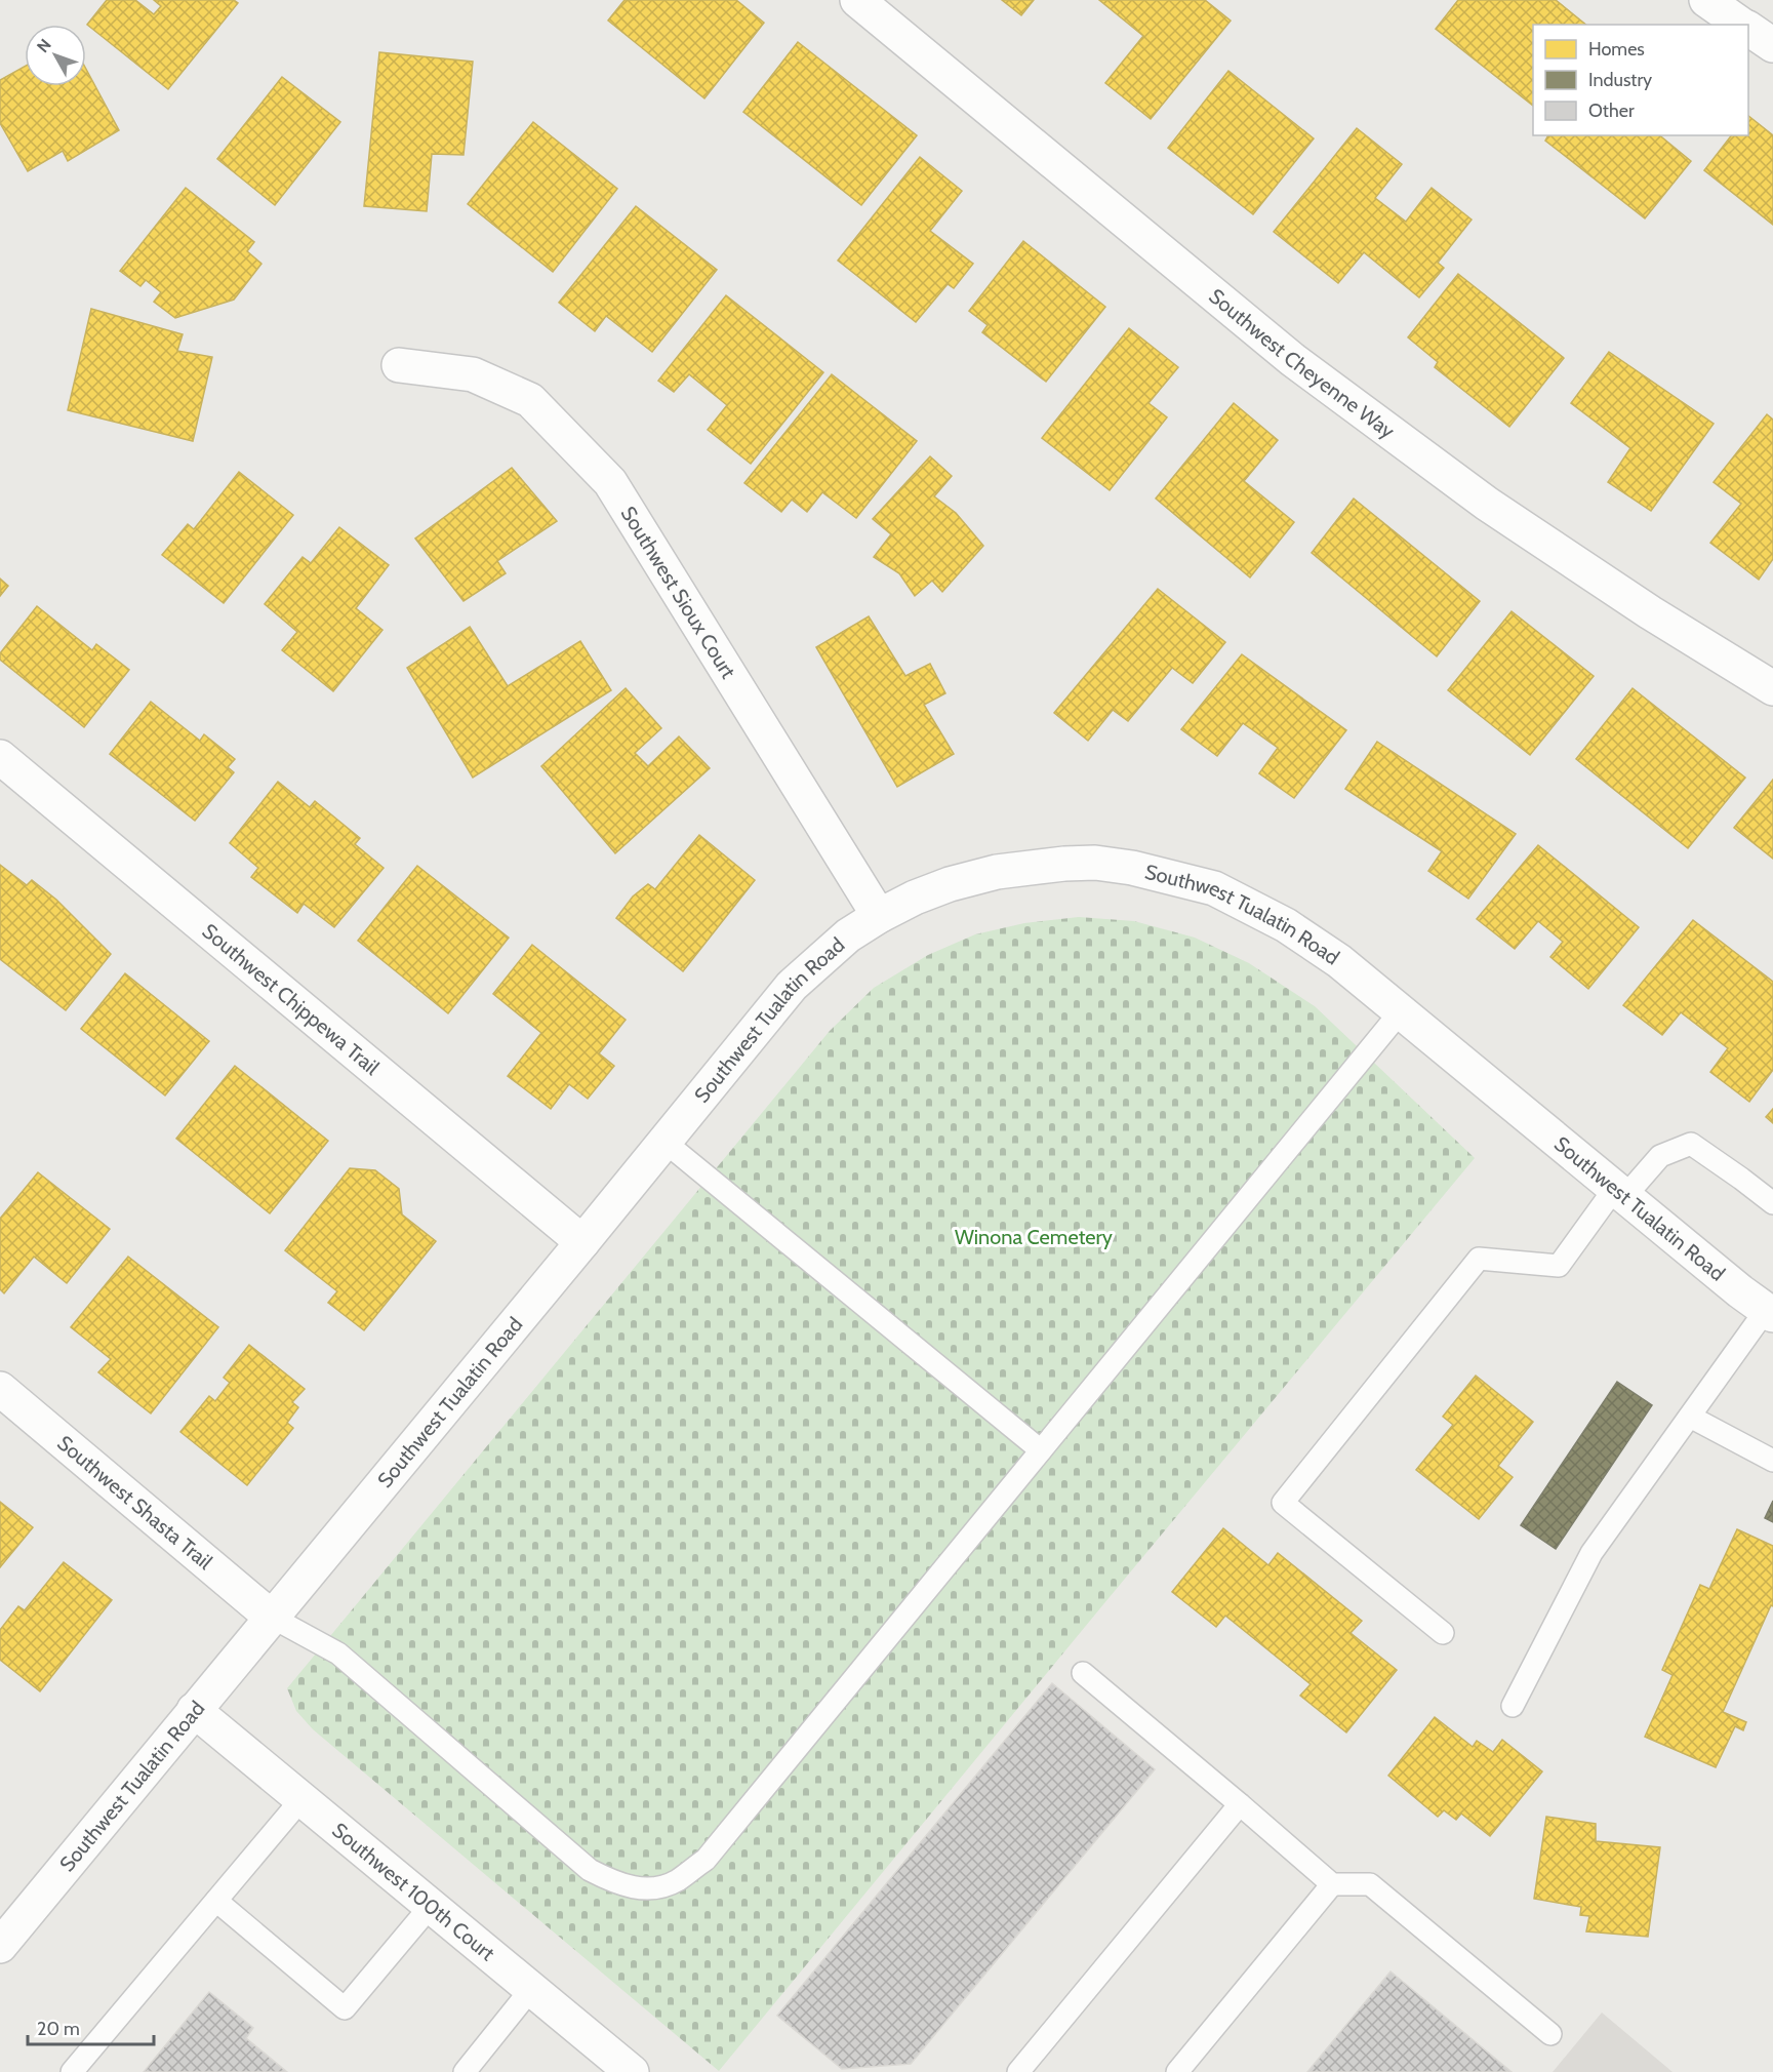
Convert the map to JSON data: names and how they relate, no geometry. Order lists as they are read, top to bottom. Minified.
{"streets":{"street":["Southwest Cheyenne Way","Southwest Sioux Court","Southwest Tualatin Road","Southwest Chippewa Trail","Southwest Shasta Trail","Southwest 100th Court"]},"crossings":[["Southwest Sioux Court","Southwest Tualatin Road"],["Southwest Tualatin Road","Southwest Chippewa Trail"],["Southwest Tualatin Road","Southwest Shasta Trail"],["Southwest Tualatin Road","Southwest 100th Court"]],"parks":["Winona Cemetery"],"legend":["Homes","Industry","Other"],"scale_bar":"20 m","north":"top left"}
